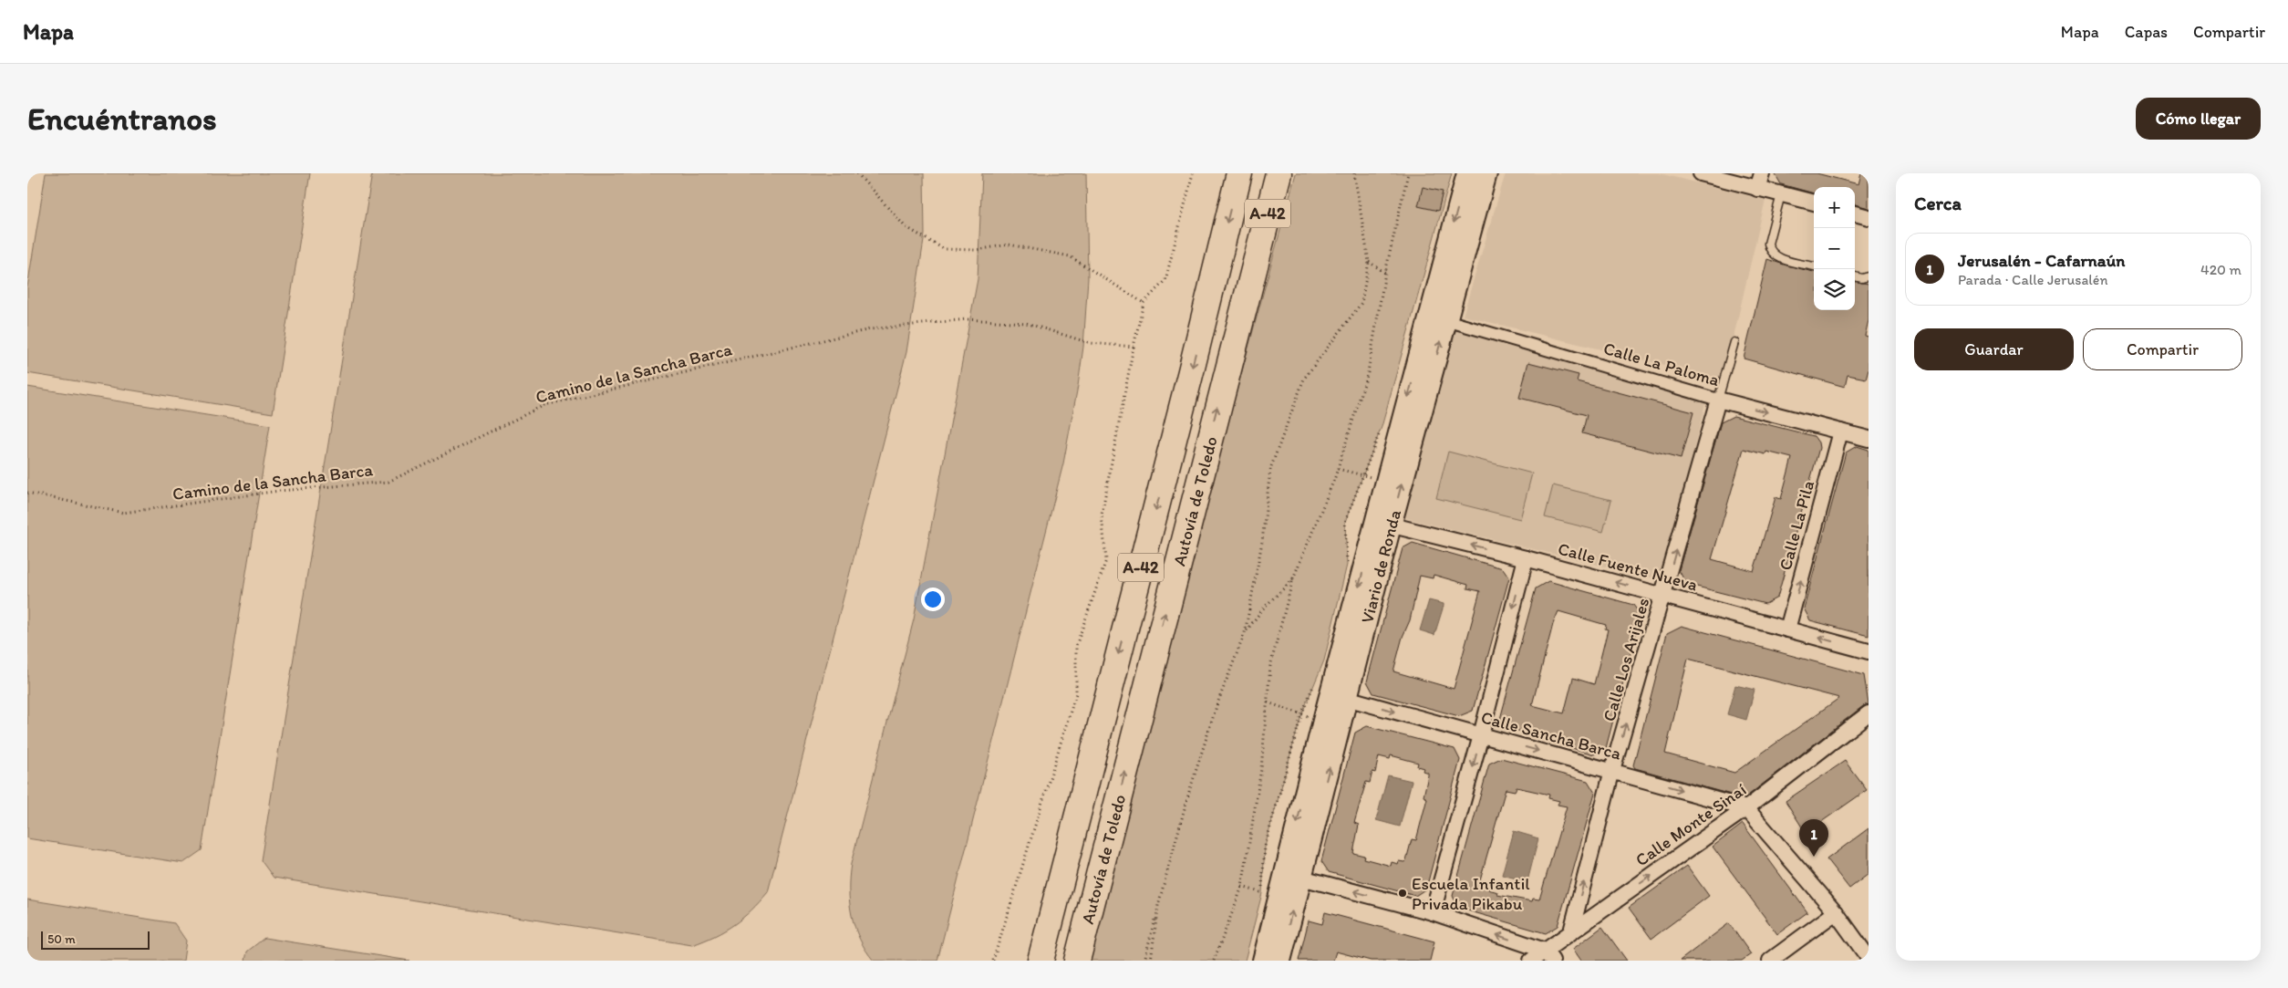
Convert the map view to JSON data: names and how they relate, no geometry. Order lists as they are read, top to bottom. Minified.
{"streets":{"highway":["A-42","Autovía de Toledo"],"main road":["Viario de Ronda"],"street":["Calle La Paloma","Calle La Pila","Calle Fuente Nueva","Calle Los Arijales","Calle Sancha Barca","Calle Monte Sinaí"],"path":["Camino de la Sancha Barca"]},"crossings":[["Calle La Paloma","Calle La Pila"],["Calle La Paloma","Viario de Ronda"],["Calle La Paloma","Calle Los Arijales"],["Calle La Pila","Calle Fuente Nueva"],["Viario de Ronda","Calle Fuente Nueva"],["Viario de Ronda","Calle Sancha Barca"],["Calle Fuente Nueva","Calle Los Arijales"],["Calle Los Arijales","Calle Sancha Barca"],["Calle Los Arijales","Calle Monte Sinaí"],["Calle Sancha Barca","Calle Monte Sinaí"]],"one_way":["Calle La Pila","Calle Fuente Nueva","Calle Los Arijales","Calle Sancha Barca","Calle Monte Sinaí"],"places":["Escuela Infantil Privada Pikabu"],"scale_bar":"50 m","page":{"header":"Mapa","nav":["Mapa","Capas","Compartir"],"buttons":["Cómo llegar",["Guardar","Compartir"]],"title":"Encuéntranos","heading":"Cerca","map_buttons":["+","−"],"list":[{"mark":"1","name":"Jerusalén - Cafarnaún","note":"Parada · Calle Jerusalén","value":"420 m"}],"pins":"1","scale":"50 m"}}
